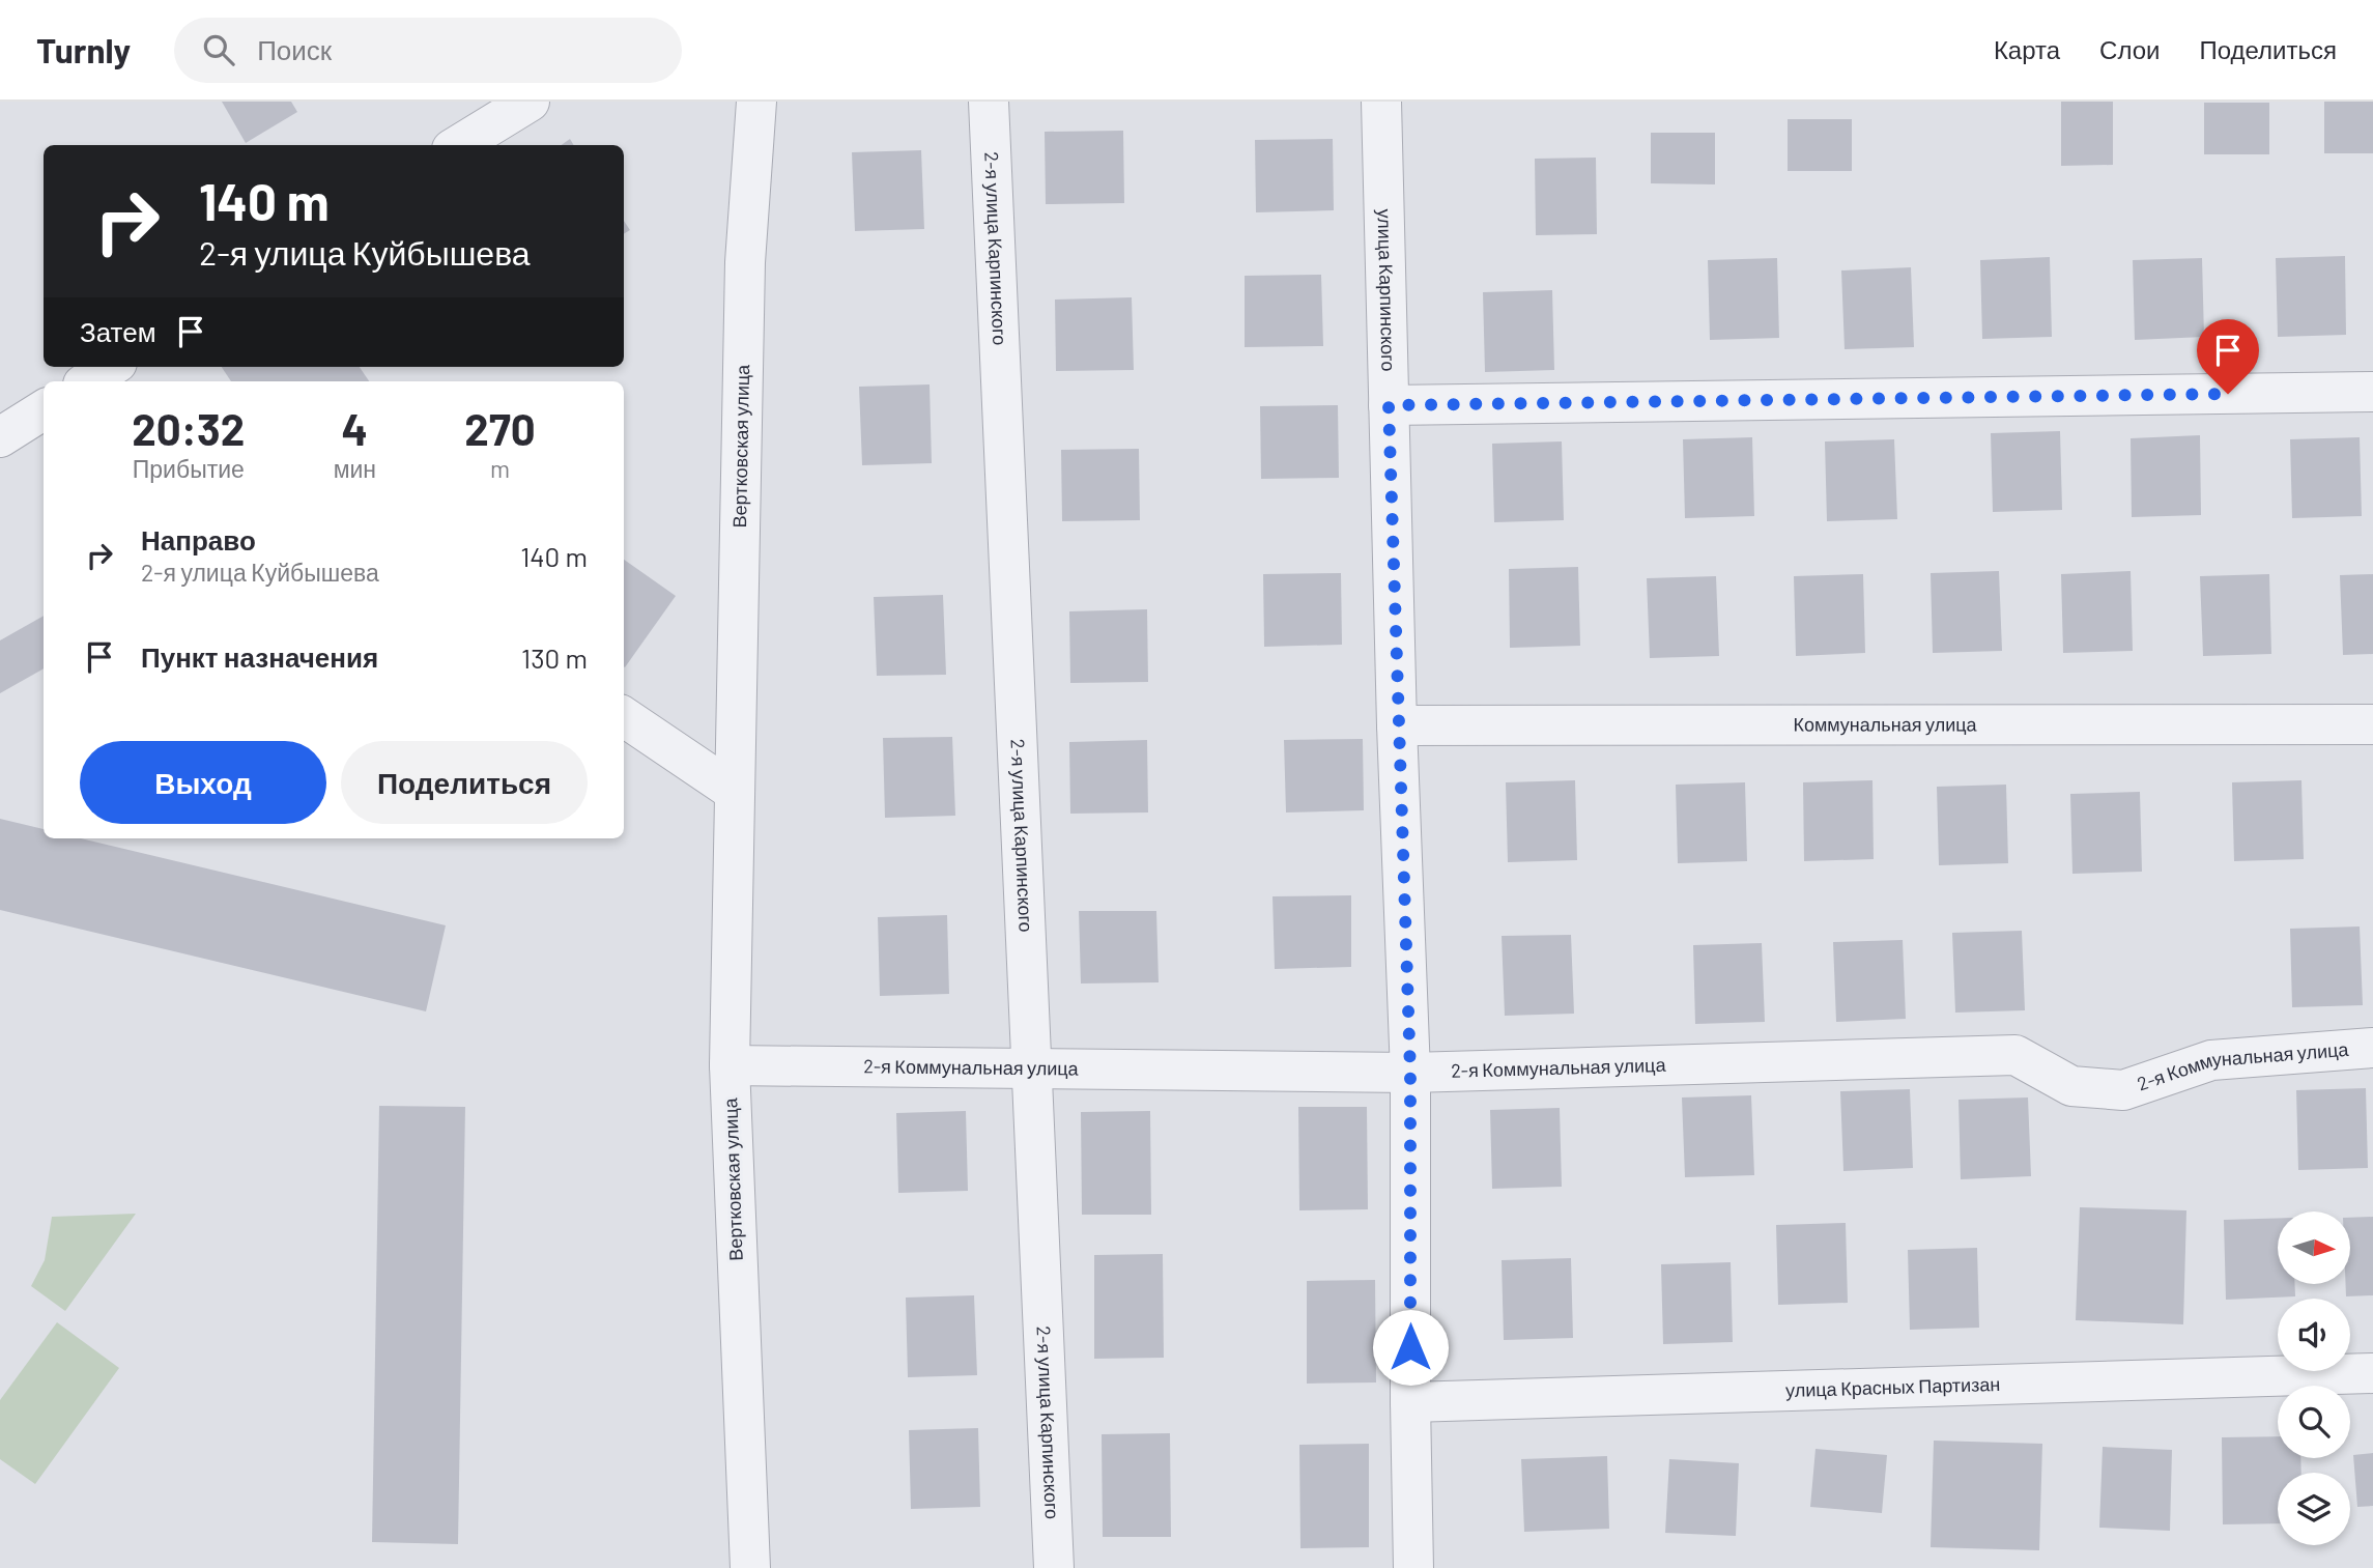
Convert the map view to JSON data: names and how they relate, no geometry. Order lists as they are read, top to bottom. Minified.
{"streets":{"street":["2-я улица Карпинского","улица Карпинского","Вертковская улица","Коммунальная улица","2-я Коммунальная улица","улица Красных Партизан"]},"crossings":[["2-я улица Карпинского","2-я Коммунальная улица"],["улица Карпинского","Коммунальная улица"],["улица Карпинского","2-я Коммунальная улица"],["улица Карпинского","улица Красных Партизан"],["Вертковская улица","2-я Коммунальная улица"]],"north":"right","page":{"header":"Turnly","search":"Поиск","nav":["Карта","Слои","Поделиться"],"turn":["140 m","2-я улица Куйбышева"],"then":"Затем","eta":["20:32","Прибытие","4","мин","270","m"],"list":[{"name":"Направо","note":"2-я улица Куйбышева","value":"140 m"},{"name":"Пункт назначения","value":"130 m"}],"buttons":["Выход","Поделиться"]}}
